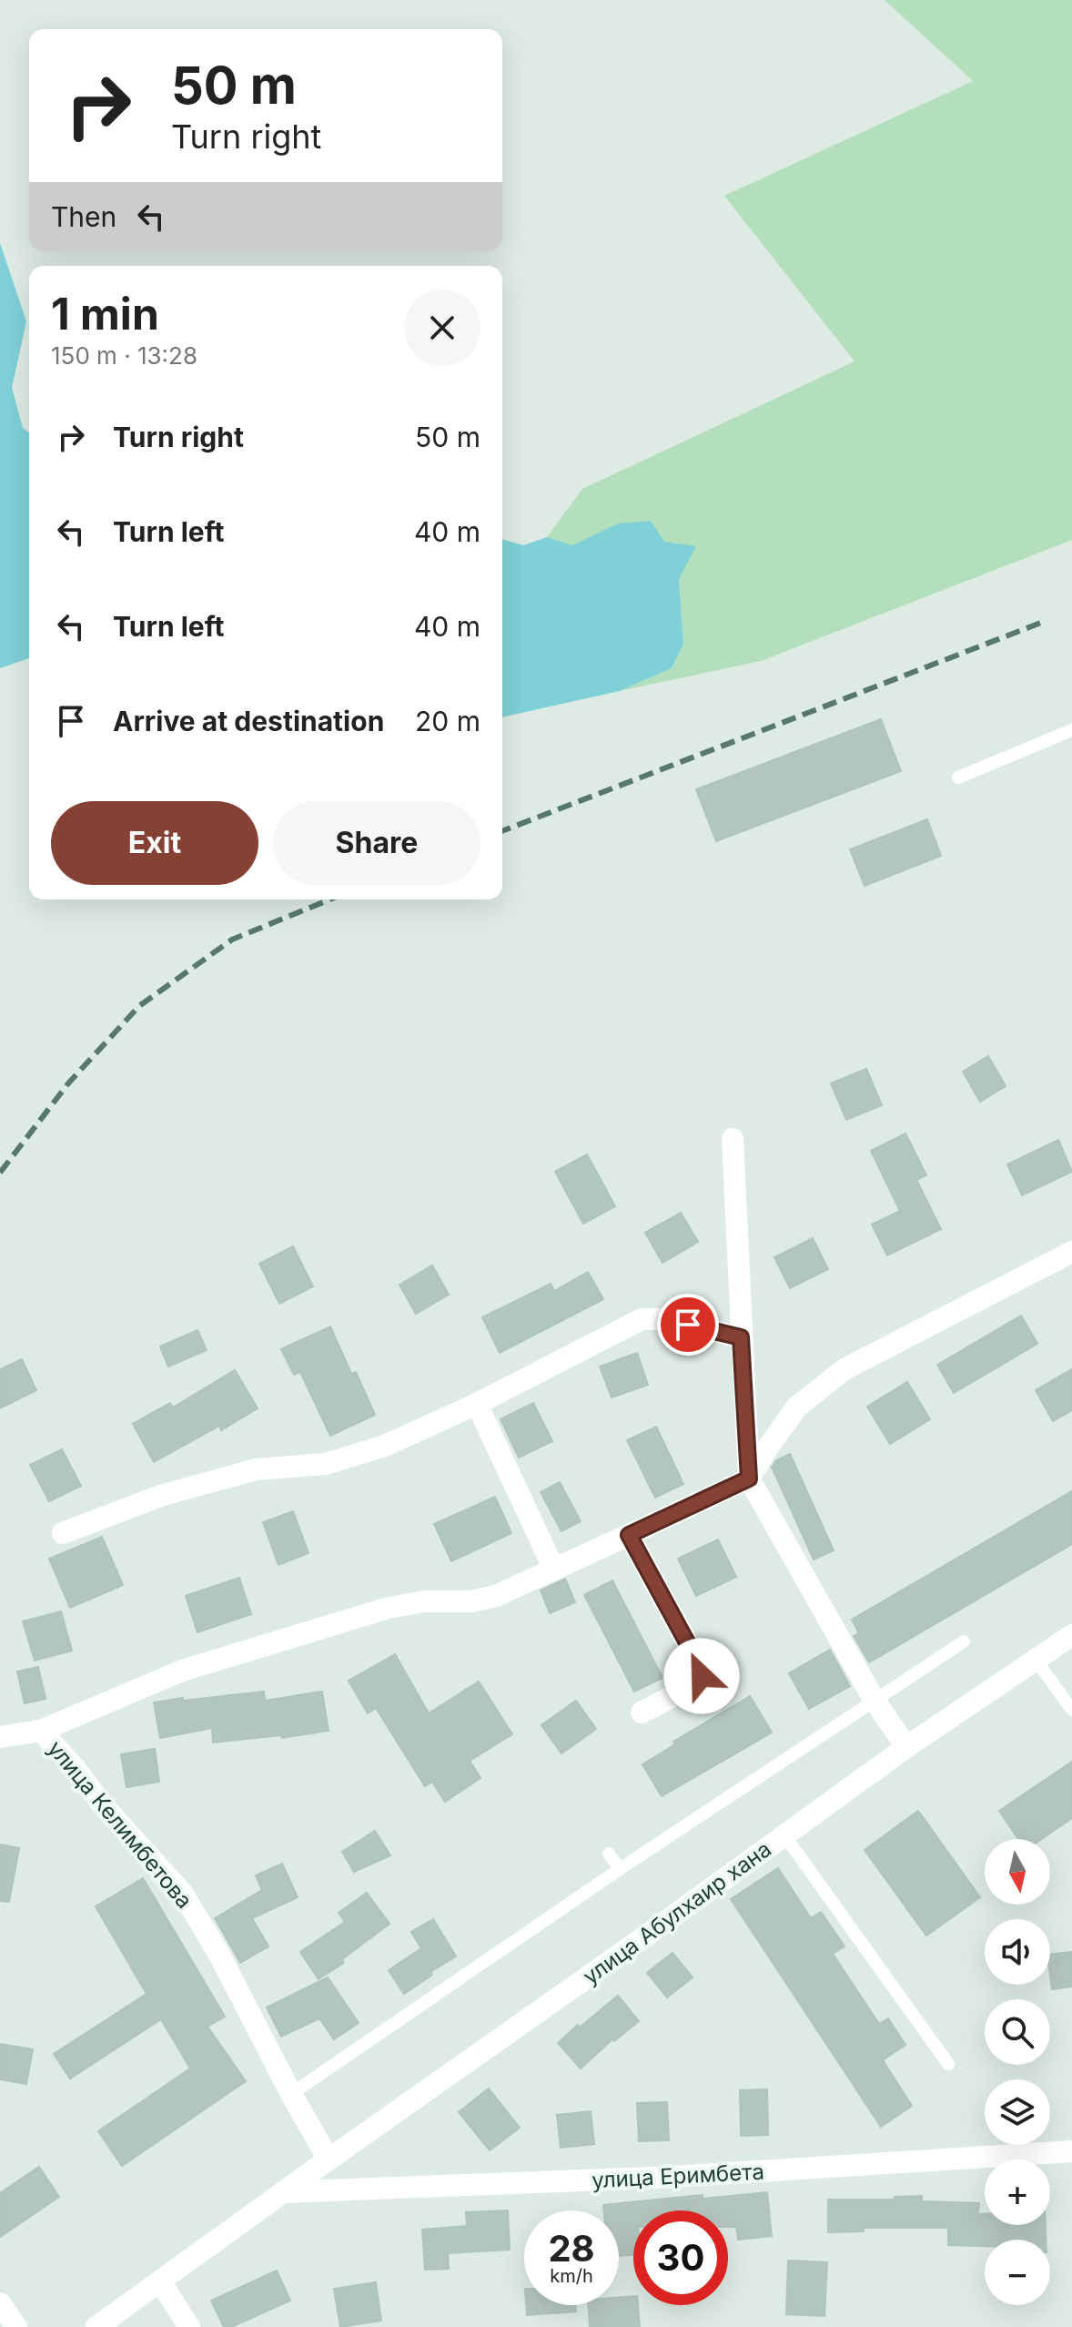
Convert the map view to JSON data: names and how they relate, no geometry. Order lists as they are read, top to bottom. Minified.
{"streets":{"street":["улица Келимбетова","улица Абулхаир хана","улица Еримбета"]},"crossings":[["улица Келимбетова","улица Абулхаир хана"],["улица Абулхаир хана","улица Еримбета"]],"north":"bottom","page":{"turn":["50 m","Turn right"],"then":"Then","heading":["1 min","150 m · 13:28"],"list":[{"name":"Turn right","value":"50 m"},{"name":"Turn left","value":"40 m"},{"name":"Turn left","value":"40 m"},{"name":"Arrive at destination","value":"20 m"}],"buttons":["Exit","Share"],"map_buttons":["+","−"],"speed":"28 km/h","limit":"30"}}
